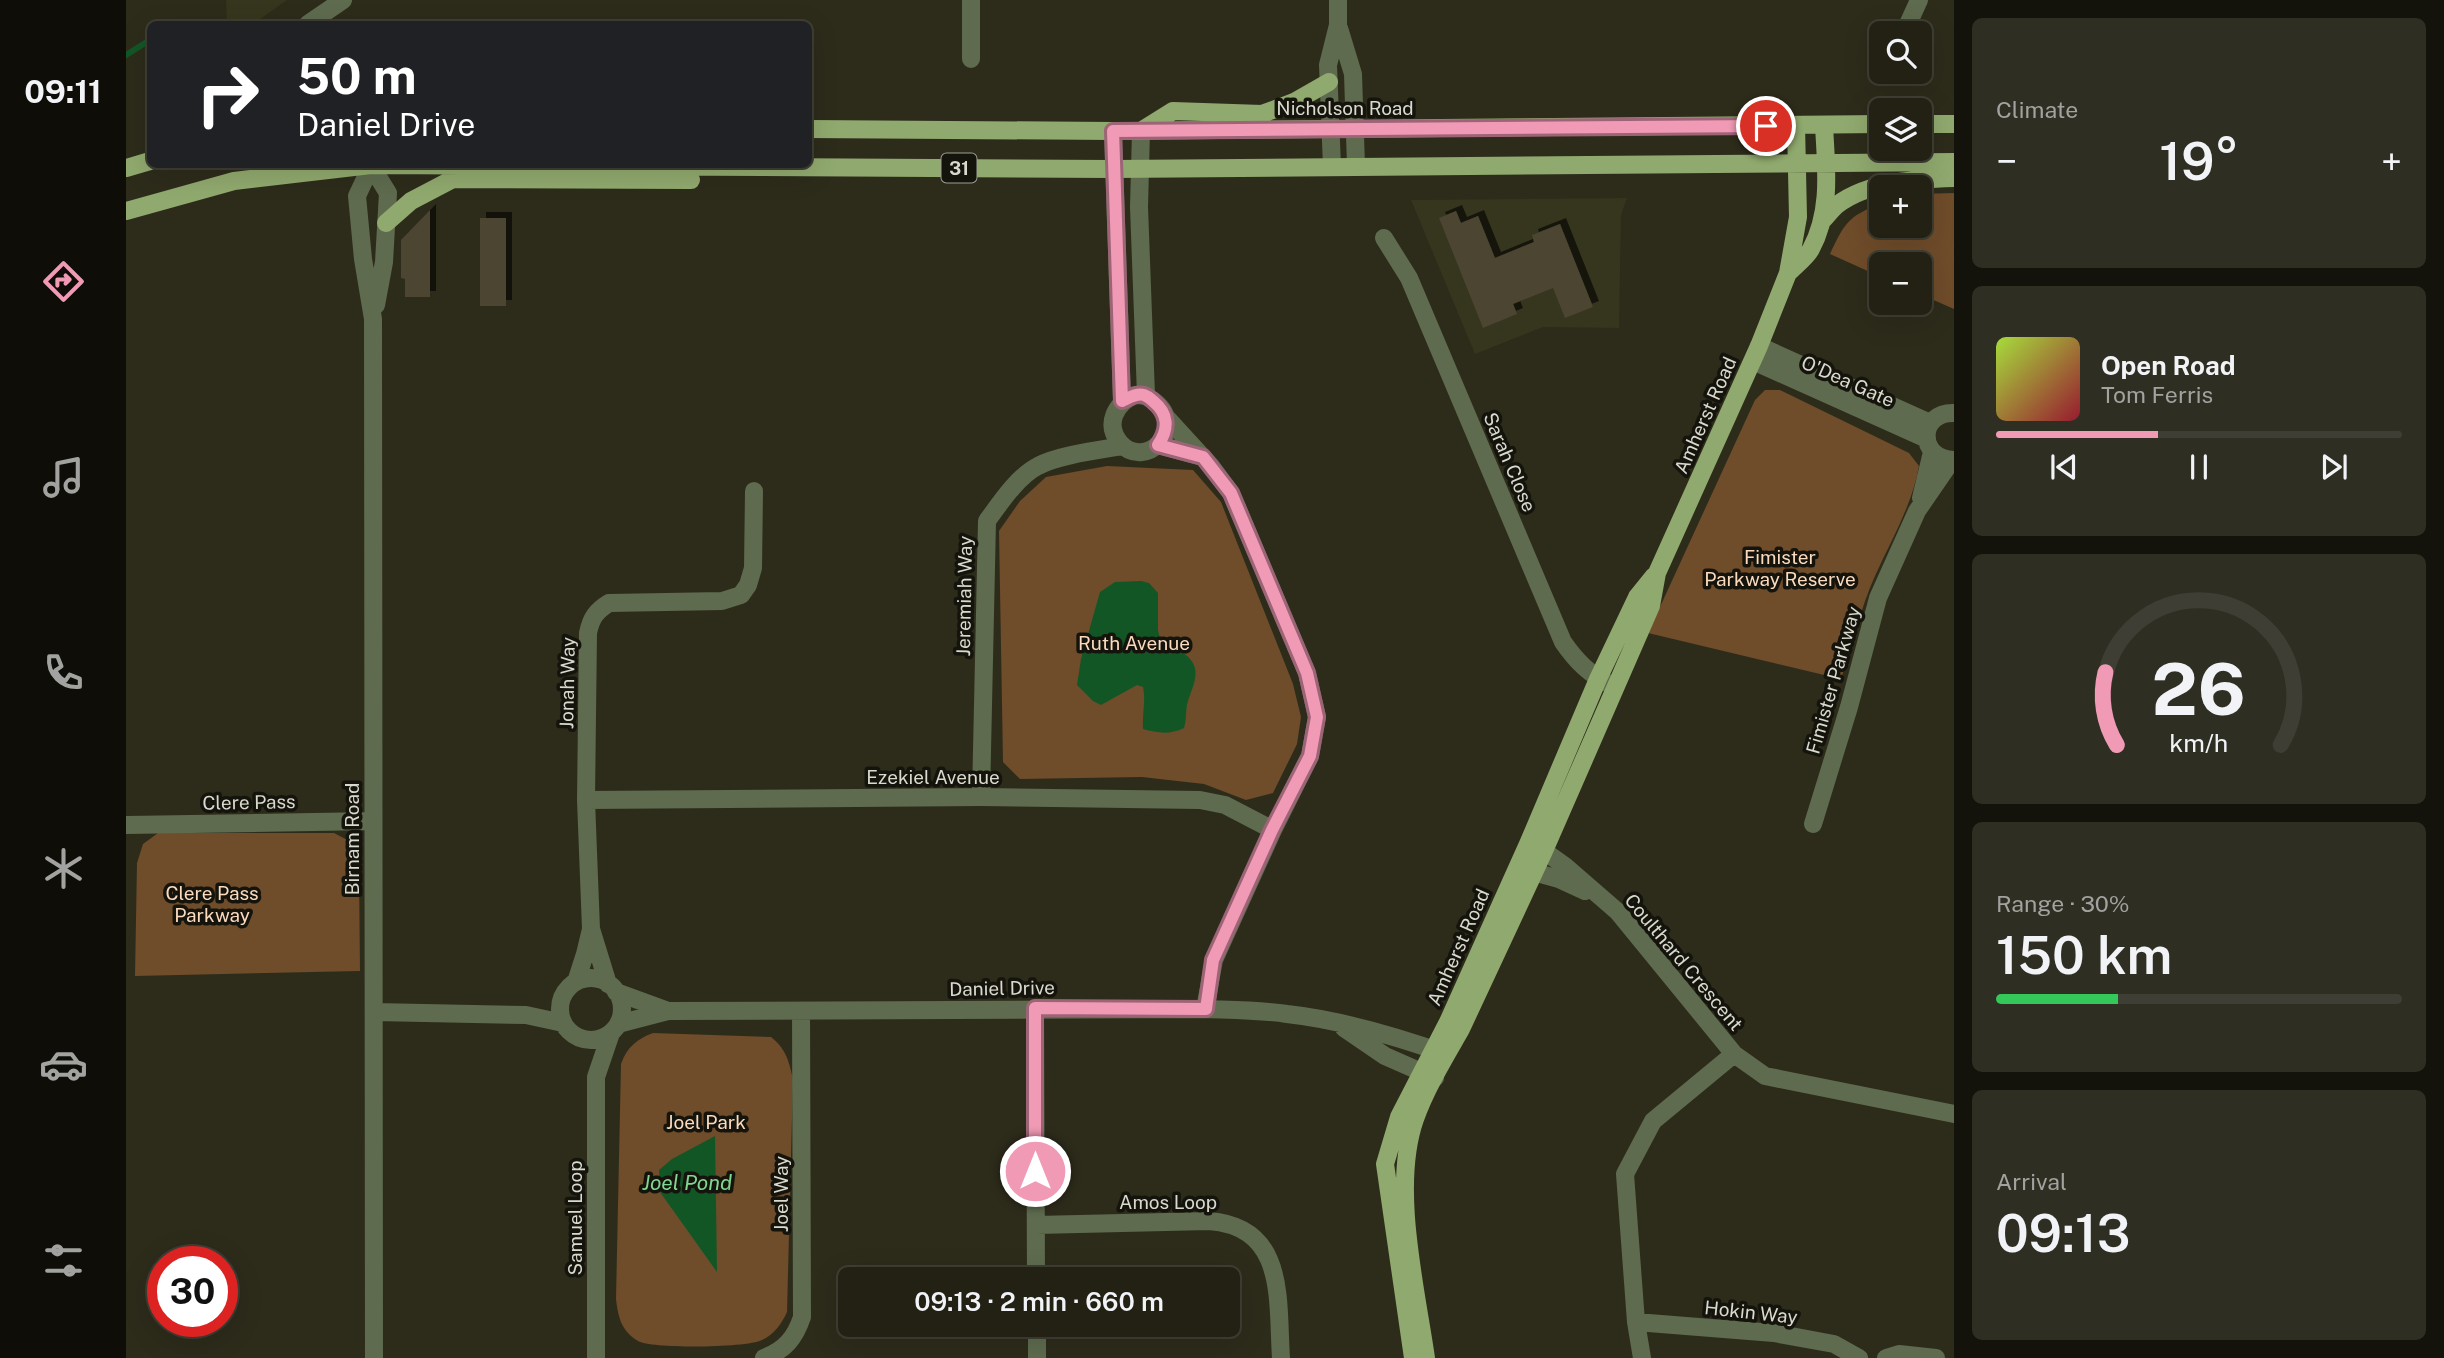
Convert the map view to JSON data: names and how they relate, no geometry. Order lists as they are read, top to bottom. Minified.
{"streets":{"main road":["Nicholson Road","31","Amherst Road"],"street":["O'Dea Gate","Sarah Close","Jeremiah Way","Fimister Parkway","Jonah Way","Ezekiel Avenue","Clere Pass","Birnam Road","Coulthard Crescent","Daniel Drive","Joel Way","Amos Loop","Samuel Loop","Hokin Way"]},"crossings":[["Nicholson Road","Amherst Road"],["31","Amherst Road"],["O'Dea Gate","Amherst Road"],["O'Dea Gate","Fimister Parkway"],["Amherst Road","Sarah Close"],["Amherst Road","Coulthard Crescent"],["Amherst Road","Daniel Drive"],["Jeremiah Way","Ezekiel Avenue"],["Jonah Way","Ezekiel Avenue"],["Jonah Way","Daniel Drive"],["Jonah Way","Samuel Loop"],["Clere Pass","Birnam Road"],["Coulthard Crescent","Hokin Way"],["Daniel Drive","Joel Way"],["Daniel Drive","Samuel Loop"]],"water":["Joel Pond"],"parks":["Fimister Parkway Reserve","Ruth Avenue","Clere Pass Parkway","Joel Park"],"page":{"tabs":"09:11","tile":["Climate",["Range · 30%","150 km"],["Arrival","09:13"]],"map_buttons":["+","−"],"turn":["50 m","Daniel Drive"],"heat":["−","19°","+"],"song":["Open Road","Tom Ferris"],"limit":"30","trip":"09:13 · 2 min · 660 m","gauge":["26","km/h"]}}
